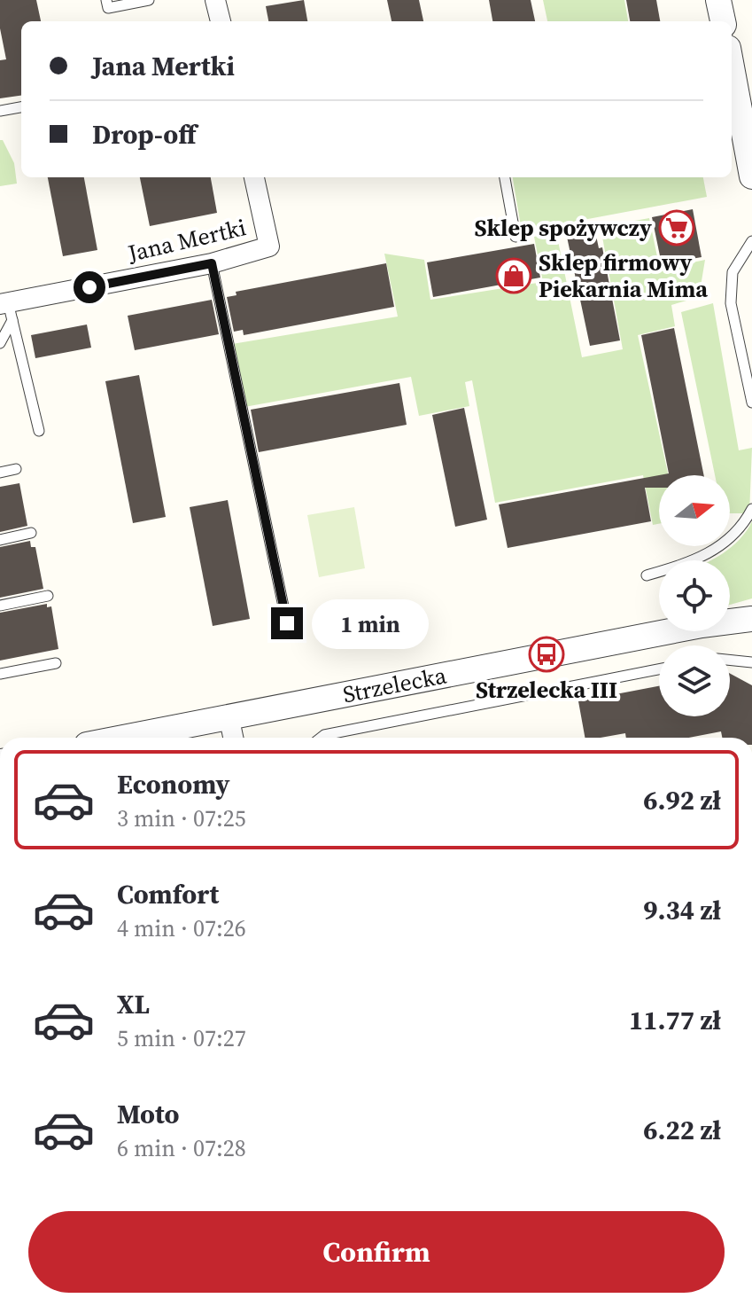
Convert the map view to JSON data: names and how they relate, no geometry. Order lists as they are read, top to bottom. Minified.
{"streets":{"street":["Jana Mertki","Strzelecka"]},"places":{"supermarket":["Sklep spożywczy"],"shop":["Sklep firmowy Piekarnia Mima"],"bus stop":["Strzelecka III"]},"north":"right","page":{"banner":["Jana Mertki","Drop-off"],"bubble":"1 min","list":[{"name":"Economy","note":"3 min · 07:25","value":"6.92 zł"},{"name":"Comfort","note":"4 min · 07:26","value":"9.34 zł"},{"name":"XL","note":"5 min · 07:27","value":"11.77 zł"},{"name":"Moto","note":"6 min · 07:28","value":"6.22 zł"}],"buttons":"Confirm"}}
